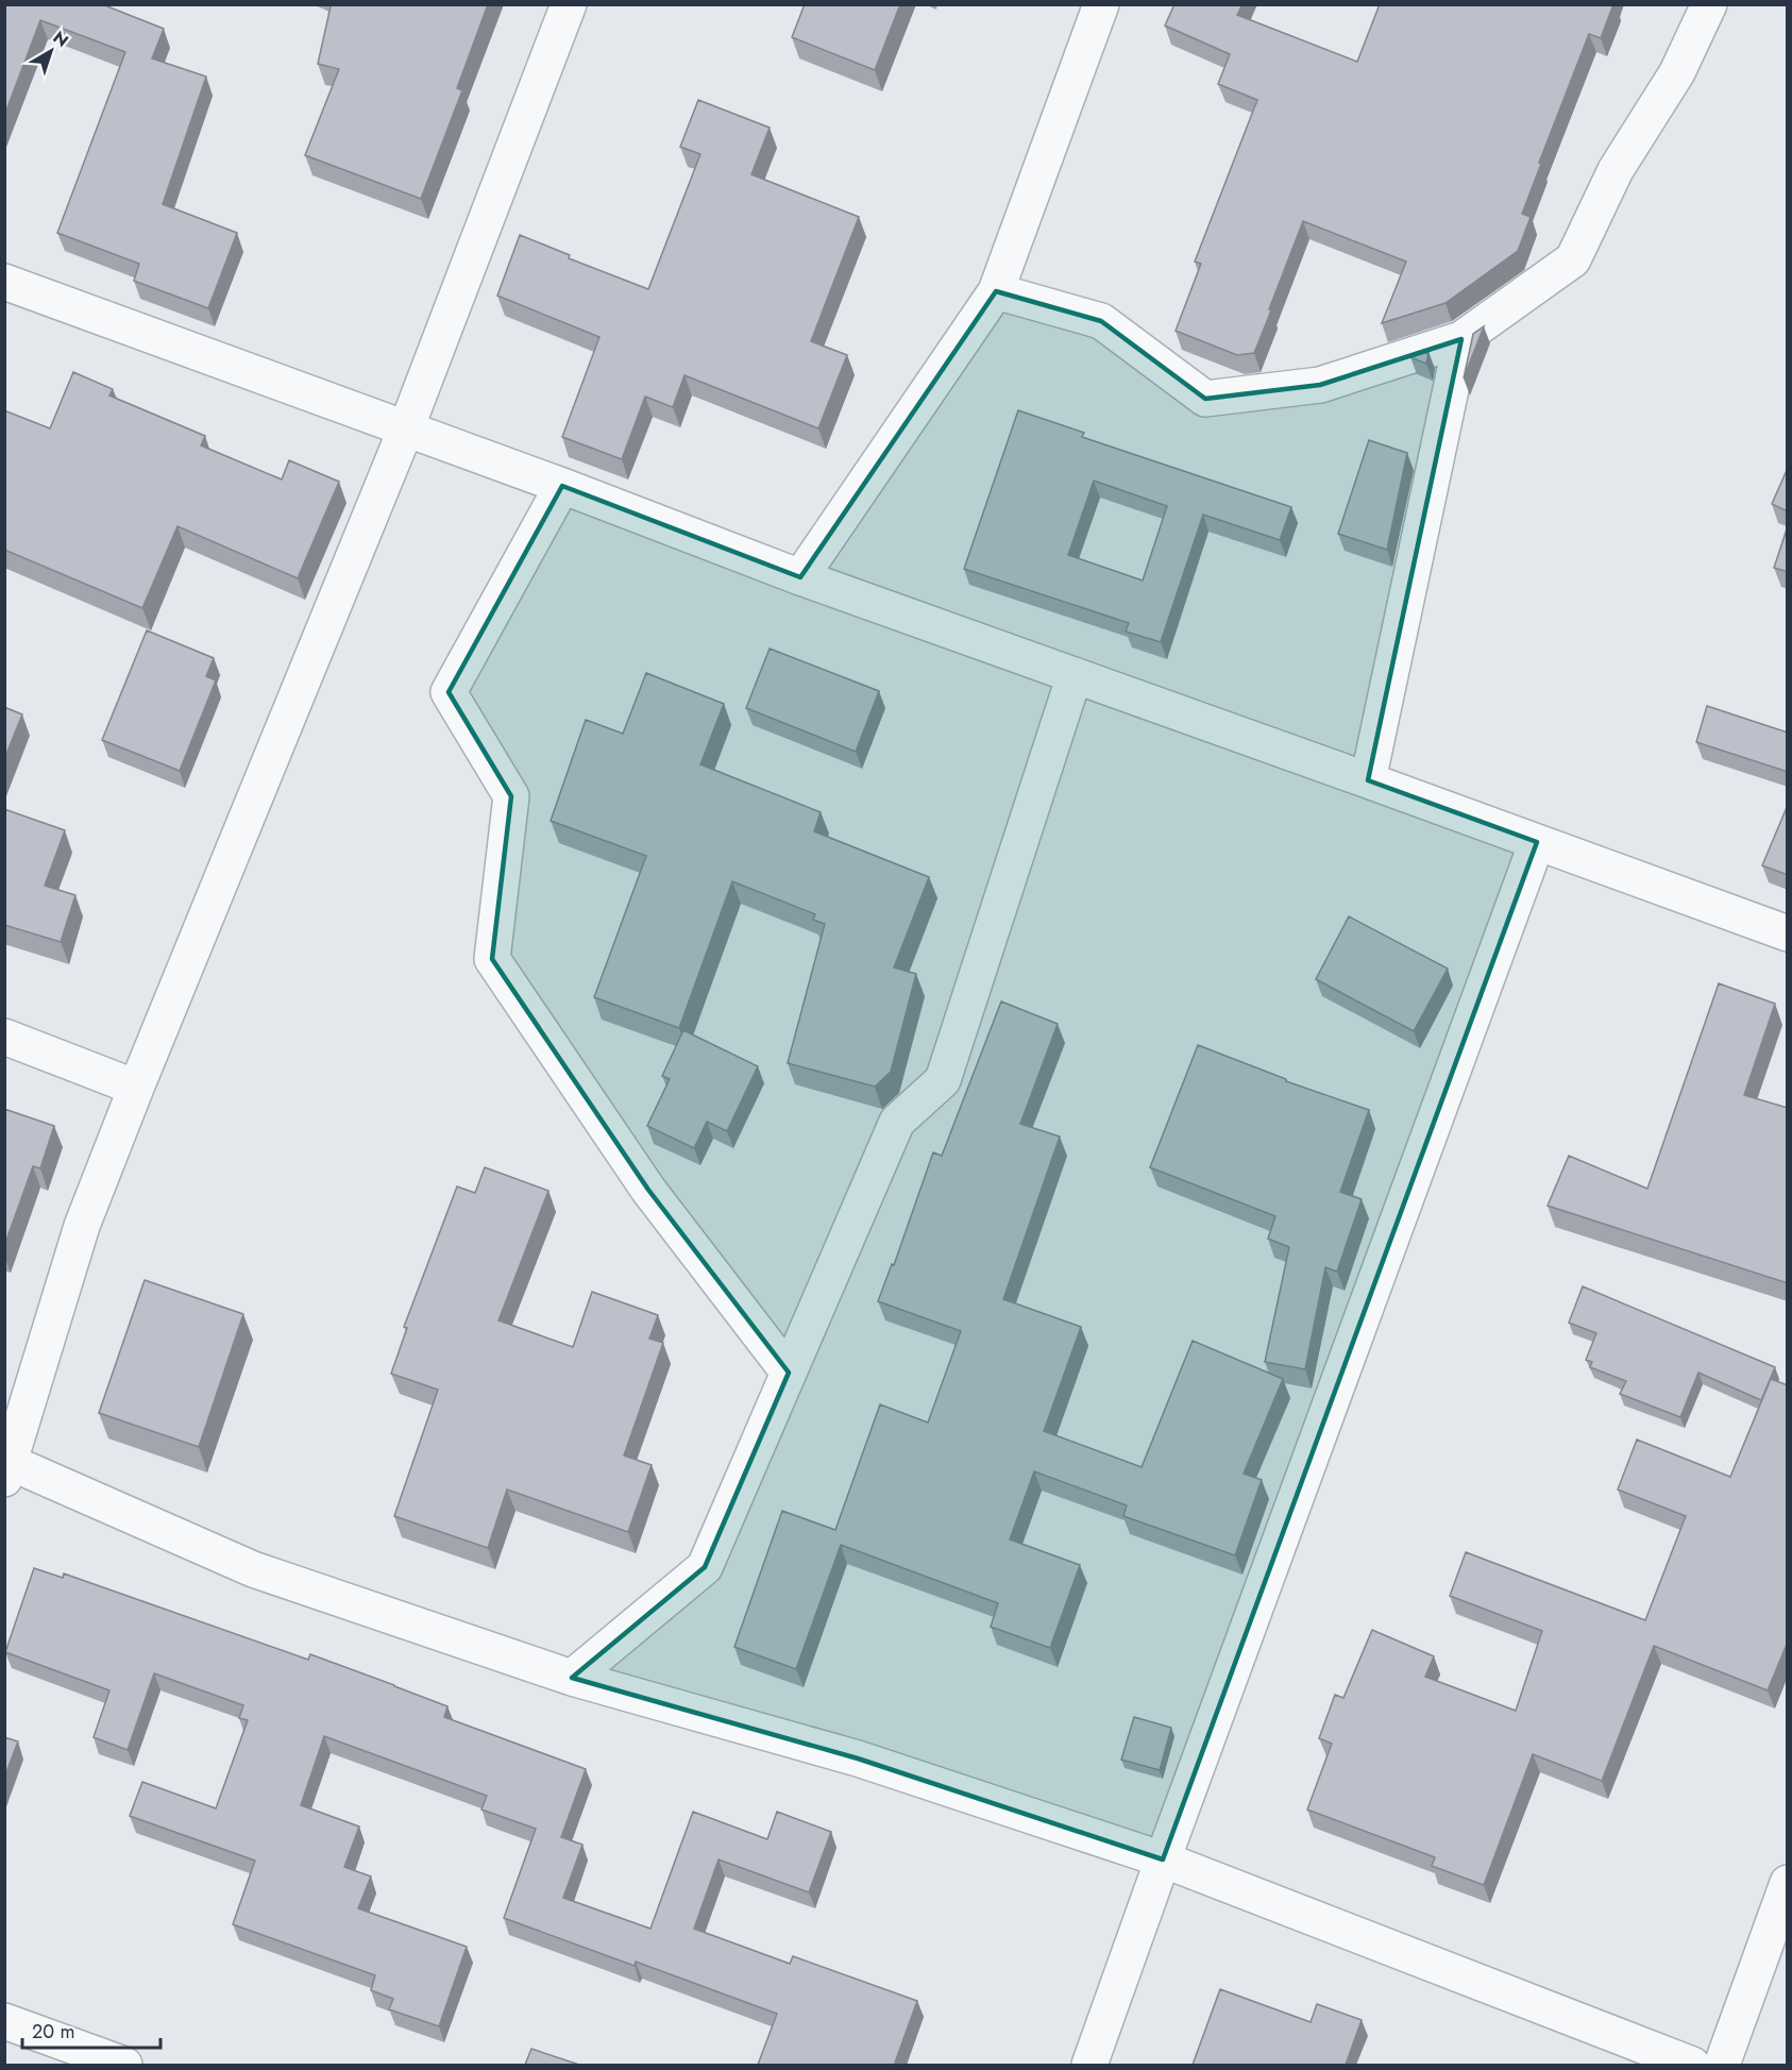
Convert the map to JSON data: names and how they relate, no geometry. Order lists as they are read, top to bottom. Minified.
{"scale_bar":"20 m","north":"top right"}
